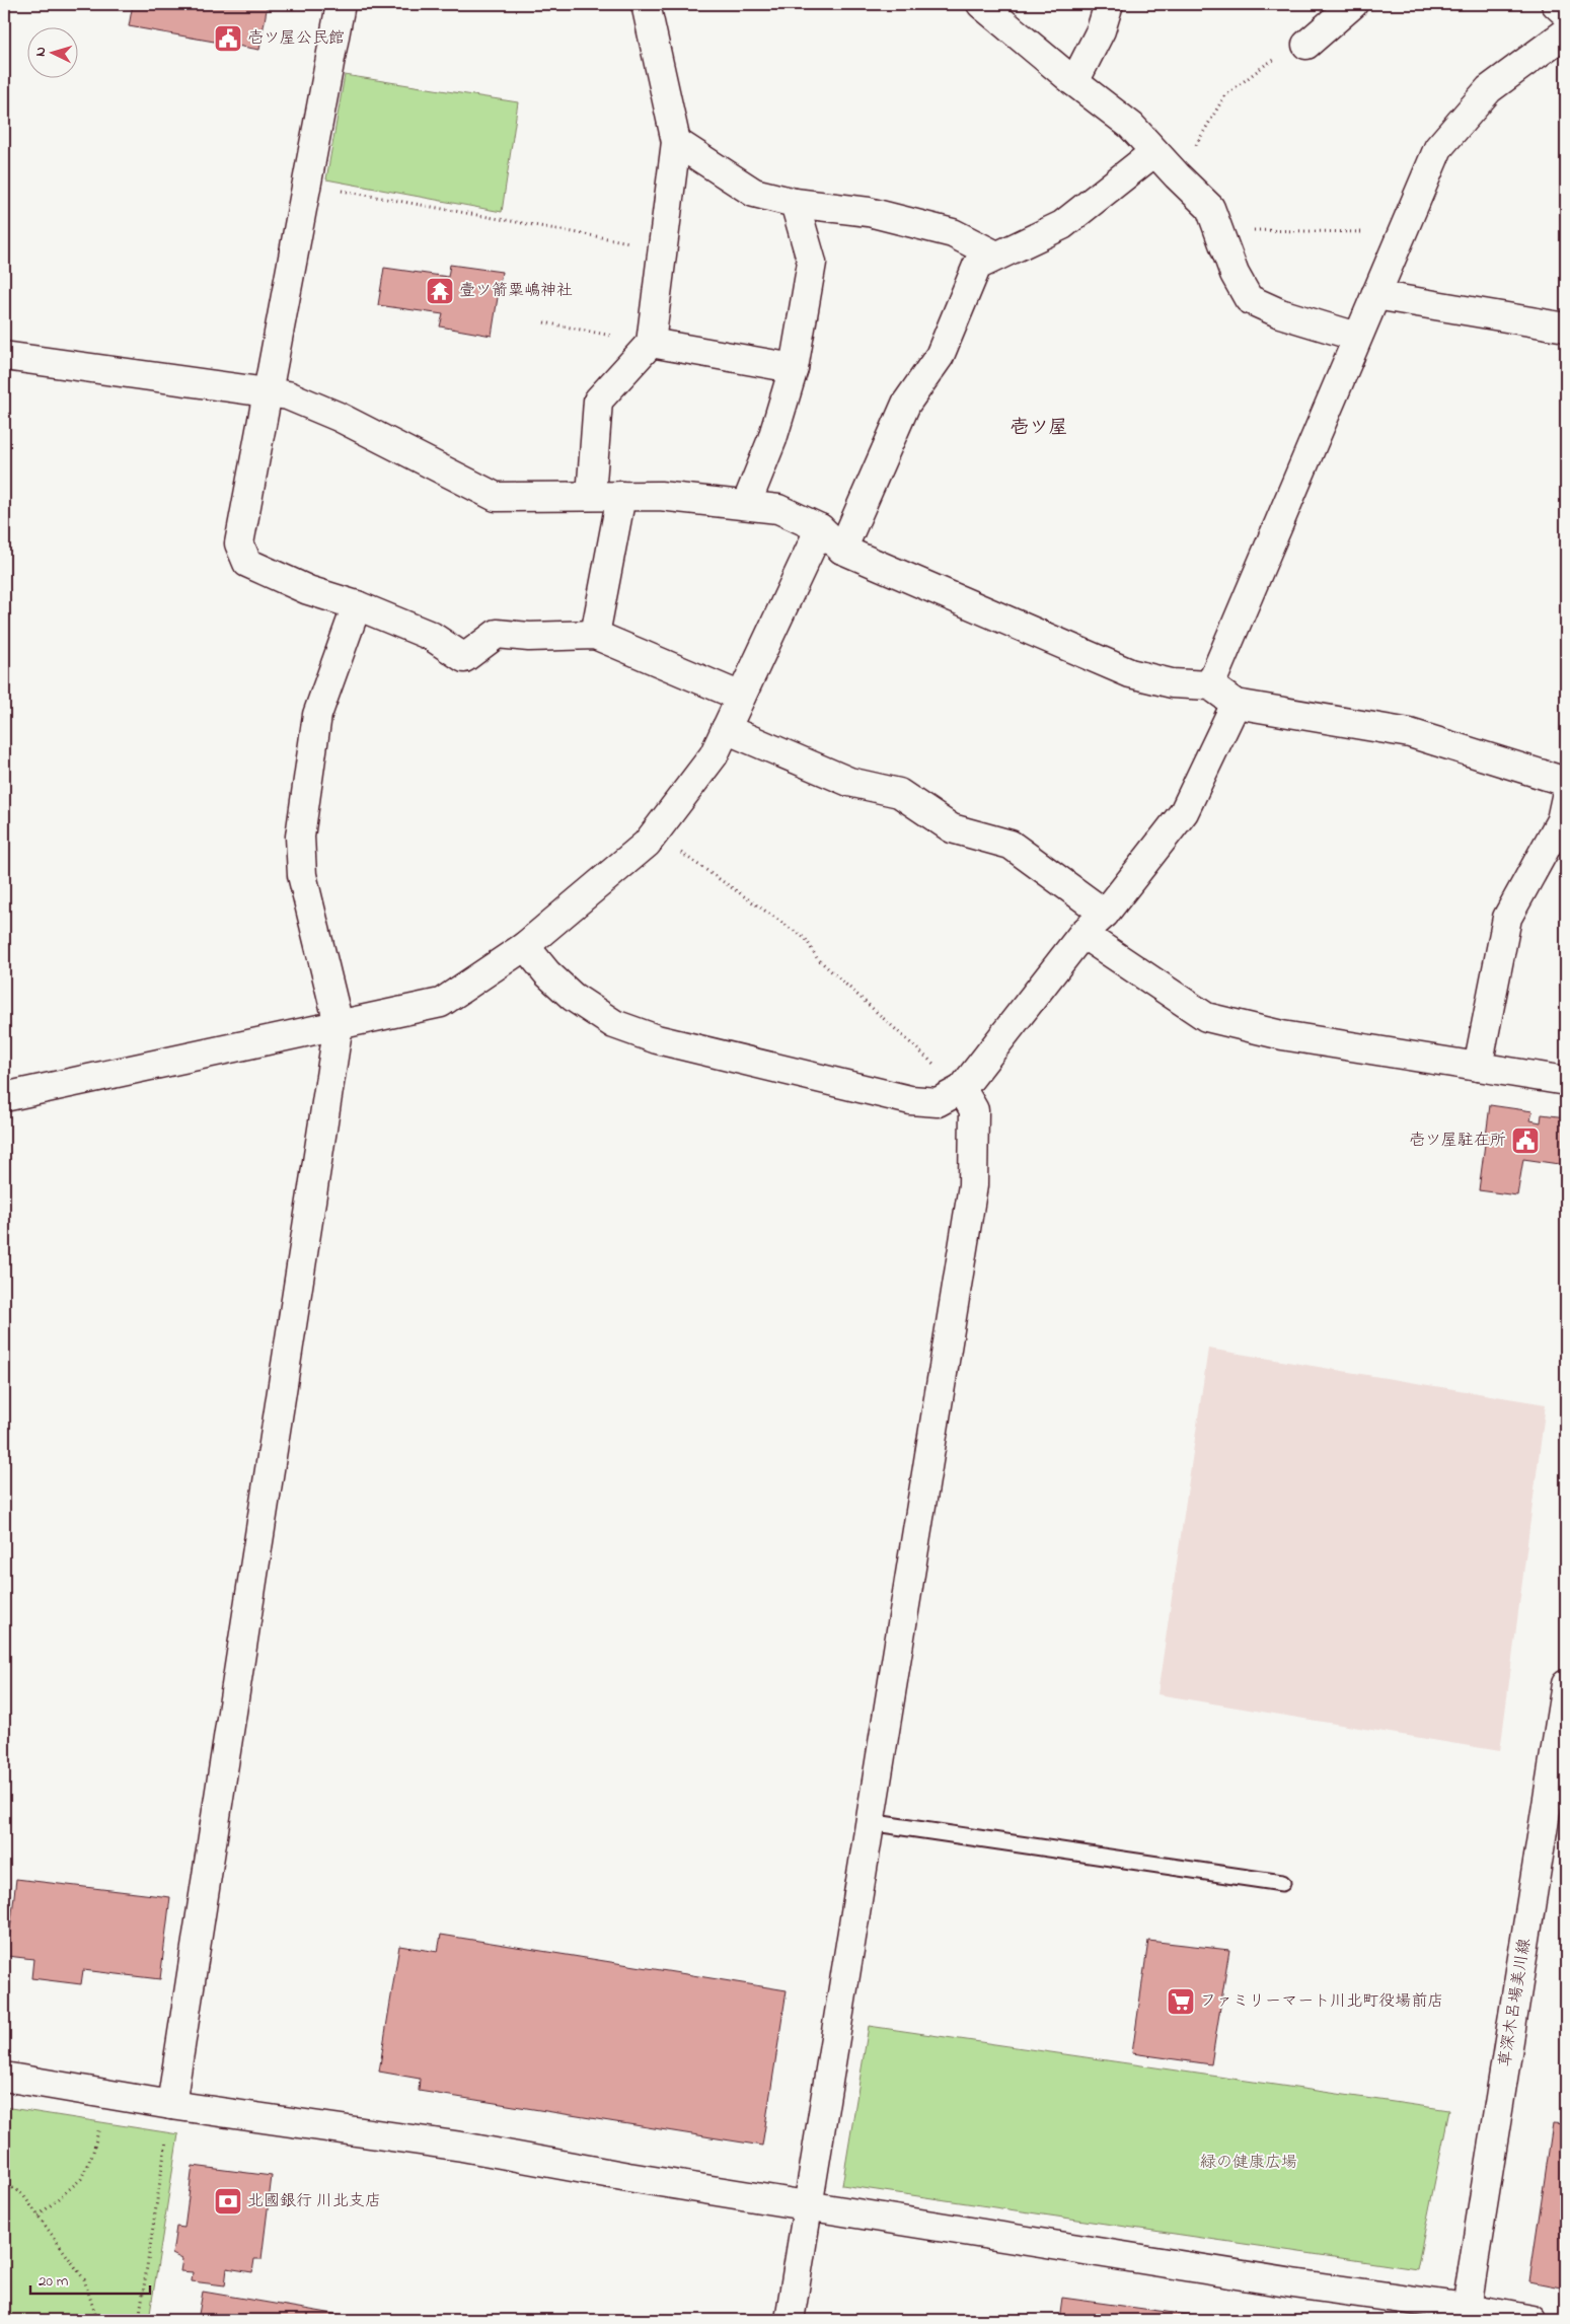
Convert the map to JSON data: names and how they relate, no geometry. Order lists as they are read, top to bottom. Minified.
{"streets":{"street":["草深木呂場美川線"]},"districts":["壱ツ屋"],"parks":["緑の健康広場"],"places":{"public building":["壱ツ屋公民館","壱ツ屋駐在所"],"temple":["壹ツ箭粟嶋神社"],"supermarket":["ファミリーマート川北町役場前店"],"bank":["北國銀行 川北支店"]},"scale_bar":"20 m","north":"left"}
